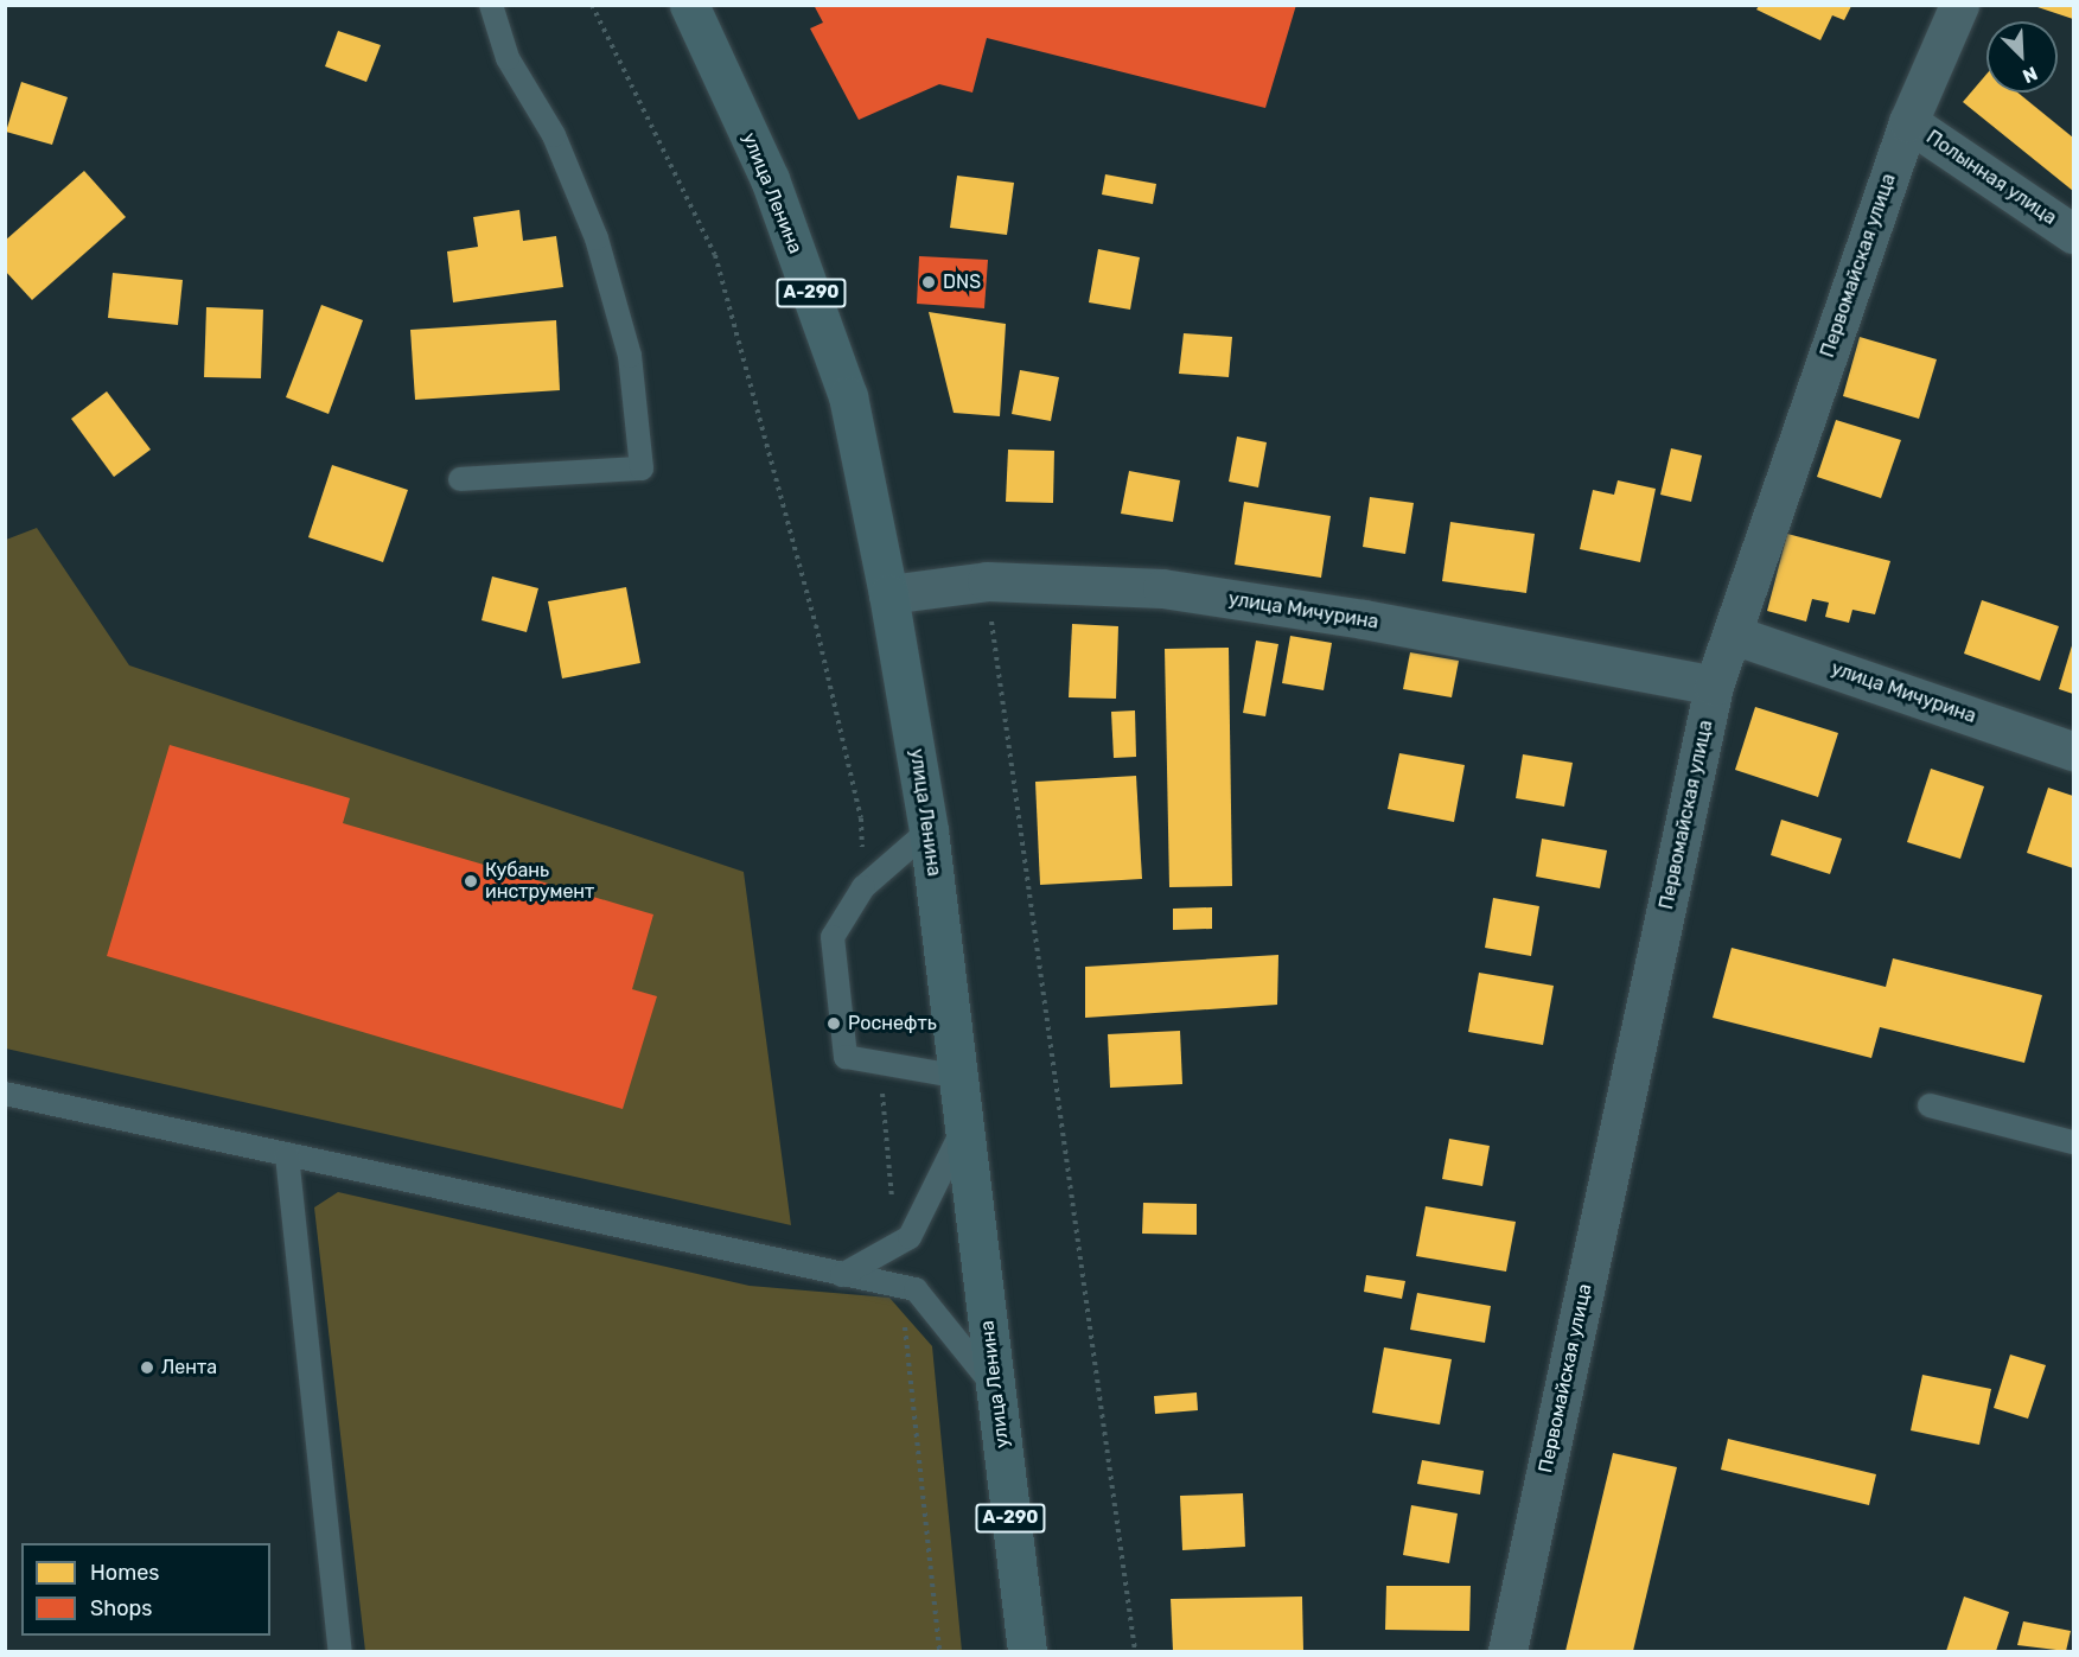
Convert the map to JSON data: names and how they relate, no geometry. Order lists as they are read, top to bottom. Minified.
{"streets":{"highway":["улица Ленина","А-290"],"street":["Полынная улица","Первомайская улица","улица Мичурина"]},"crossings":[["Полынная улица","Первомайская улица"],["улица Ленина","улица Мичурина"],["Первомайская улица","улица Мичурина"]],"places":["DNS","Кубань инструмент","Роснефть","Лента"],"legend":["Homes","Shops"],"north":"bottom right"}
